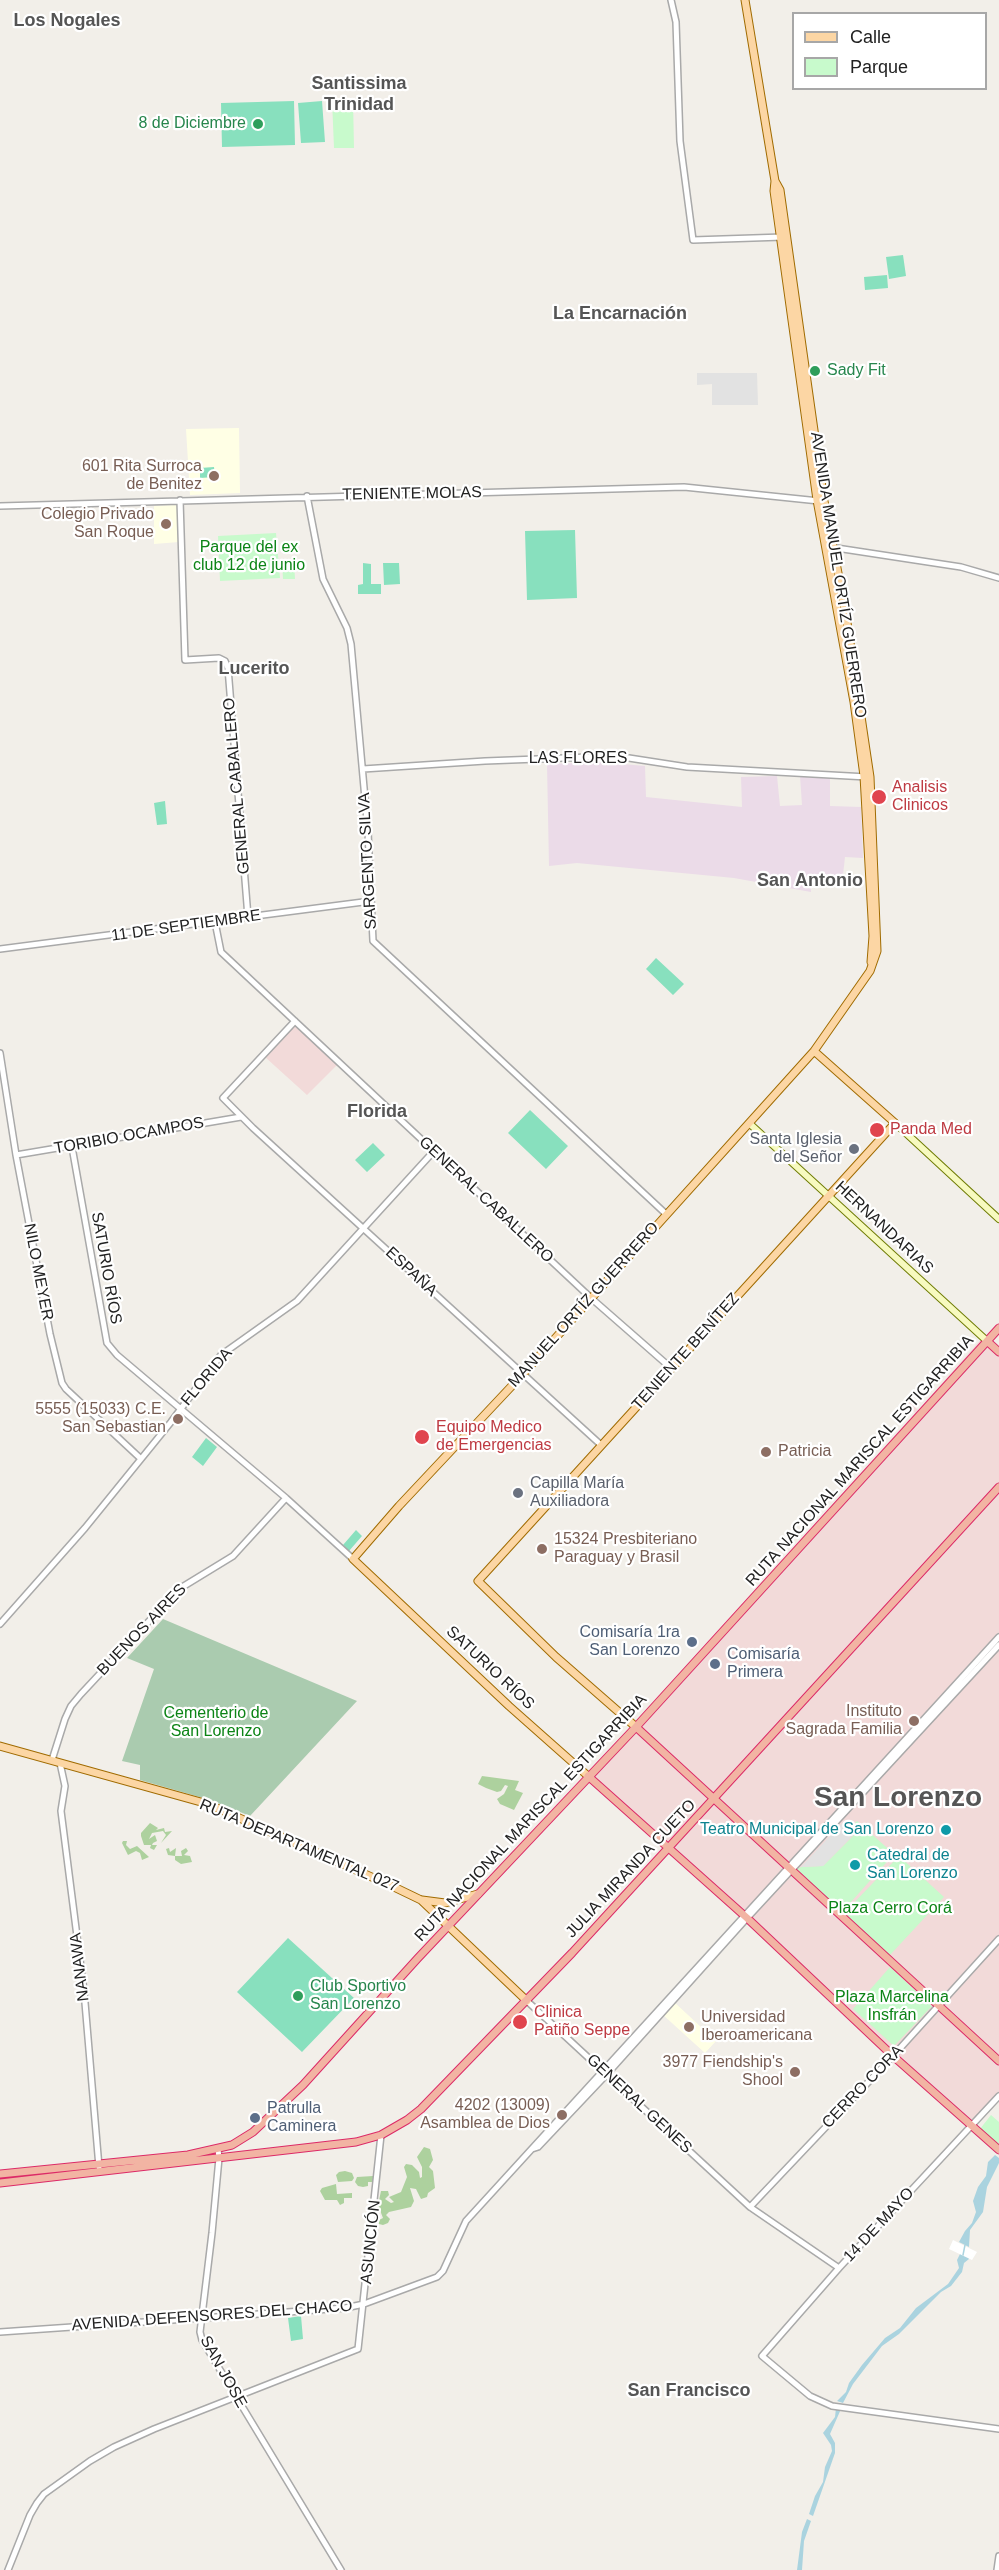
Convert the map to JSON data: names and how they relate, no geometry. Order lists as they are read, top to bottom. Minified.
{"streets":{"highway":["HERNANDARIAS","SATURIO RÍOS","RUTA NACIONAL MARISCAL ESTIGARRIBIA","JULIA MIRANDA CUETO"],"main road":["AVENIDA MANUEL ORTÍZ GUERRERO","MANUEL ORTÍZ GUERRERO","TENIENTE BENÍTEZ","RUTA DEPARTAMENTAL 027","GENERAL GENES"],"street":["TENIENTE MOLAS","LAS FLORES","GENERAL CABALLERO","SARGENTO SILVA","11 DE SEPTIEMBRE","TORIBIO OCAMPOS","NILO MEYER","ESPAÑA","FLORIDA","BUENOS AIRES","NANAWA","CERRO CORA","14 DE MAYO","ASUNCIÓN","AVENIDA DEFENSORES DEL CHACO","SAN JOSE"]},"crossings":[["TENIENTE MOLAS","AVENIDA MANUEL ORTÍZ GUERRERO"],["TENIENTE MOLAS","GENERAL CABALLERO"],["TENIENTE MOLAS","SARGENTO SILVA"],["AVENIDA MANUEL ORTÍZ GUERRERO","LAS FLORES"],["AVENIDA MANUEL ORTÍZ GUERRERO","MANUEL ORTÍZ GUERRERO"],["LAS FLORES","SARGENTO SILVA"],["GENERAL CABALLERO","11 DE SEPTIEMBRE"],["GENERAL CABALLERO","ESPAÑA"],["GENERAL CABALLERO","MANUEL ORTÍZ GUERRERO"],["GENERAL CABALLERO","TENIENTE BENÍTEZ"],["GENERAL CABALLERO","FLORIDA"],["SARGENTO SILVA","11 DE SEPTIEMBRE"],["SARGENTO SILVA","MANUEL ORTÍZ GUERRERO"],["TORIBIO OCAMPOS","SATURIO RÍOS"],["TORIBIO OCAMPOS","NILO MEYER"],["TORIBIO OCAMPOS","ESPAÑA"],["HERNANDARIAS","MANUEL ORTÍZ GUERRERO"],["HERNANDARIAS","TENIENTE BENÍTEZ"],["HERNANDARIAS","RUTA NACIONAL MARISCAL ESTIGARRIBIA"],["SATURIO RÍOS","MANUEL ORTÍZ GUERRERO"],["SATURIO RÍOS","FLORIDA"],["SATURIO RÍOS","RUTA NACIONAL MARISCAL ESTIGARRIBIA"],["SATURIO RÍOS","BUENOS AIRES"],["SATURIO RÍOS","JULIA MIRANDA CUETO"],["SATURIO RÍOS","CERRO CORA"],["SATURIO RÍOS","14 DE MAYO"],["SATURIO RÍOS","AVENIDA DEFENSORES DEL CHACO"],["NILO MEYER","FLORIDA"],["ESPAÑA","MANUEL ORTÍZ GUERRERO"],["ESPAÑA","TENIENTE BENÍTEZ"],["ESPAÑA","FLORIDA"],["TENIENTE BENÍTEZ","RUTA NACIONAL MARISCAL ESTIGARRIBIA"],["RUTA NACIONAL MARISCAL ESTIGARRIBIA","RUTA DEPARTAMENTAL 027"],["RUTA NACIONAL MARISCAL ESTIGARRIBIA","JULIA MIRANDA CUETO"],["RUTA NACIONAL MARISCAL ESTIGARRIBIA","NANAWA"],["RUTA NACIONAL MARISCAL ESTIGARRIBIA","GENERAL GENES"],["RUTA NACIONAL MARISCAL ESTIGARRIBIA","SAN JOSE"],["BUENOS AIRES","RUTA DEPARTAMENTAL 027"],["RUTA DEPARTAMENTAL 027","NANAWA"],["RUTA DEPARTAMENTAL 027","GENERAL GENES"],["JULIA MIRANDA CUETO","GENERAL GENES"],["JULIA MIRANDA CUETO","ASUNCIÓN"],["JULIA MIRANDA CUETO","SAN JOSE"],["CERRO CORA","GENERAL GENES"],["GENERAL GENES","14 DE MAYO"],["GENERAL GENES","AVENIDA DEFENSORES DEL CHACO"],["ASUNCIÓN","AVENIDA DEFENSORES DEL CHACO"],["ASUNCIÓN","SAN JOSE"],["AVENIDA DEFENSORES DEL CHACO","SAN JOSE"]],"districts":["Los Nogales","Santissima Trinidad","La Encarnación","Lucerito","San Antonio","Florida","San Lorenzo","San Francisco"],"parks":["Parque del ex club 12 de junio","Cementerio de San Lorenzo","Plaza Cerro Corá","Plaza Marcelina Insfrán"],"places":["8 de Diciembre","Sady Fit","601 Rita Surroca de Benitez","Colegio Privado San Roque","Analisis Clinicos","Panda Med","Santa Iglesia del Señor","5555 (15033) C.E. San Sebastian","Equipo Medico de Emergencias","Patricia","Capilla María Auxiliadora","15324 Presbiteriano Paraguay y Brasil","Comisaría 1ra San Lorenzo","Comisaría Primera","Instituto Sagrada Familia","Teatro Municipal de San Lorenzo","Catedral de San Lorenzo","Club Sportivo San Lorenzo","Clinica Patiño Seppe","Universidad Iberoamericana","3977 Fiendship's Shool","4202 (13009) Asamblea de Dios","Patrulla Caminera"],"legend":["Calle","Parque"]}
